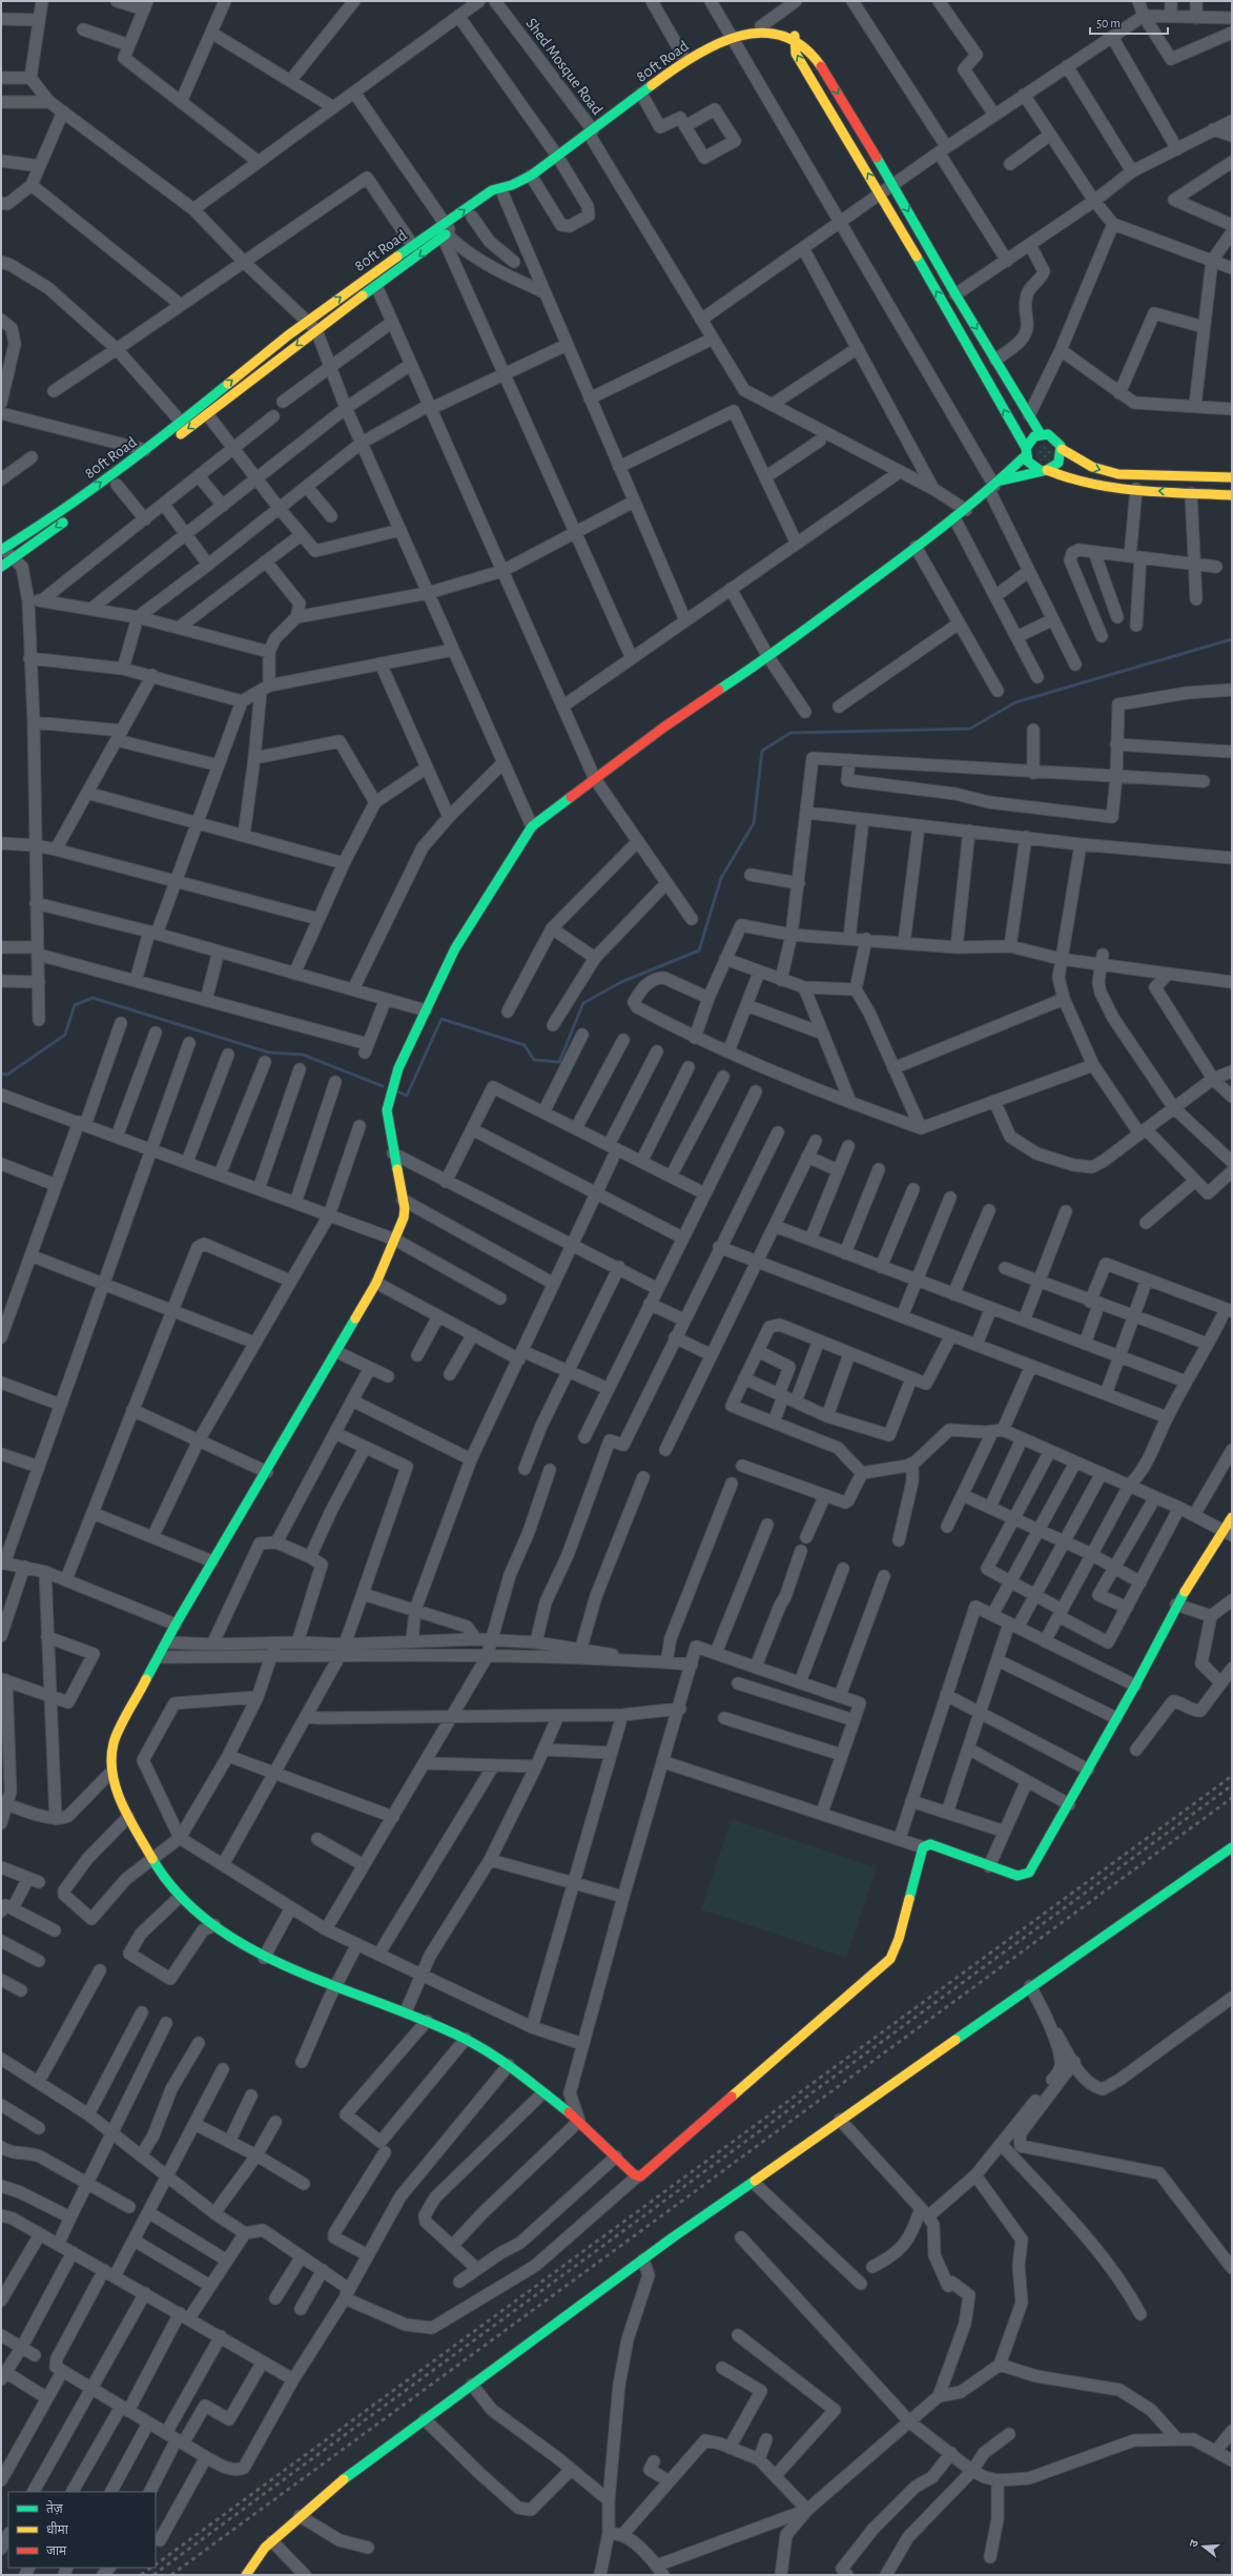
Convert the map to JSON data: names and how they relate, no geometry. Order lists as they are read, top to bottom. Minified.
{"streets":{"main road":["80ft Road"],"street":["Shed Mosque Road"]},"crossings":[["80ft Road","Shed Mosque Road"]],"legend":["तेज़","धीमा","जाम"],"scale_bar":"50 m","north":"left"}
